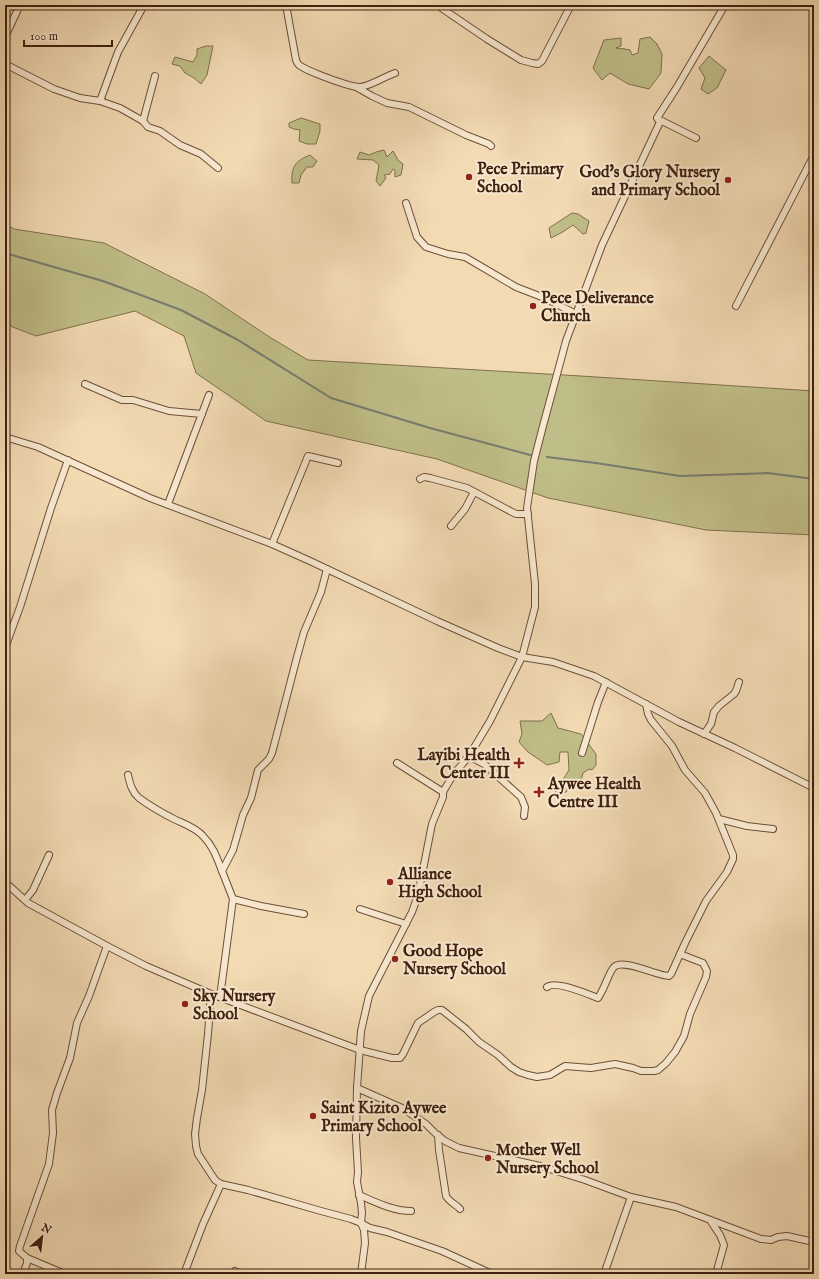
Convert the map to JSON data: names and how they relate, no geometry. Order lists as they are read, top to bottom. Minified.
{"places":{"other":["Pece Primary School","God's Glory Nursery and Primary School","Pece Deliverance Church","Alliance High School","Good Hope Nursery School","Sky Nursery School","Saint Kizito Aywee Primary School","Mother Well Nursery School"],"health":["Layibi Health Center III","Aywee Health Centre III"]},"scale_bar":"100 m","north":"top right"}
